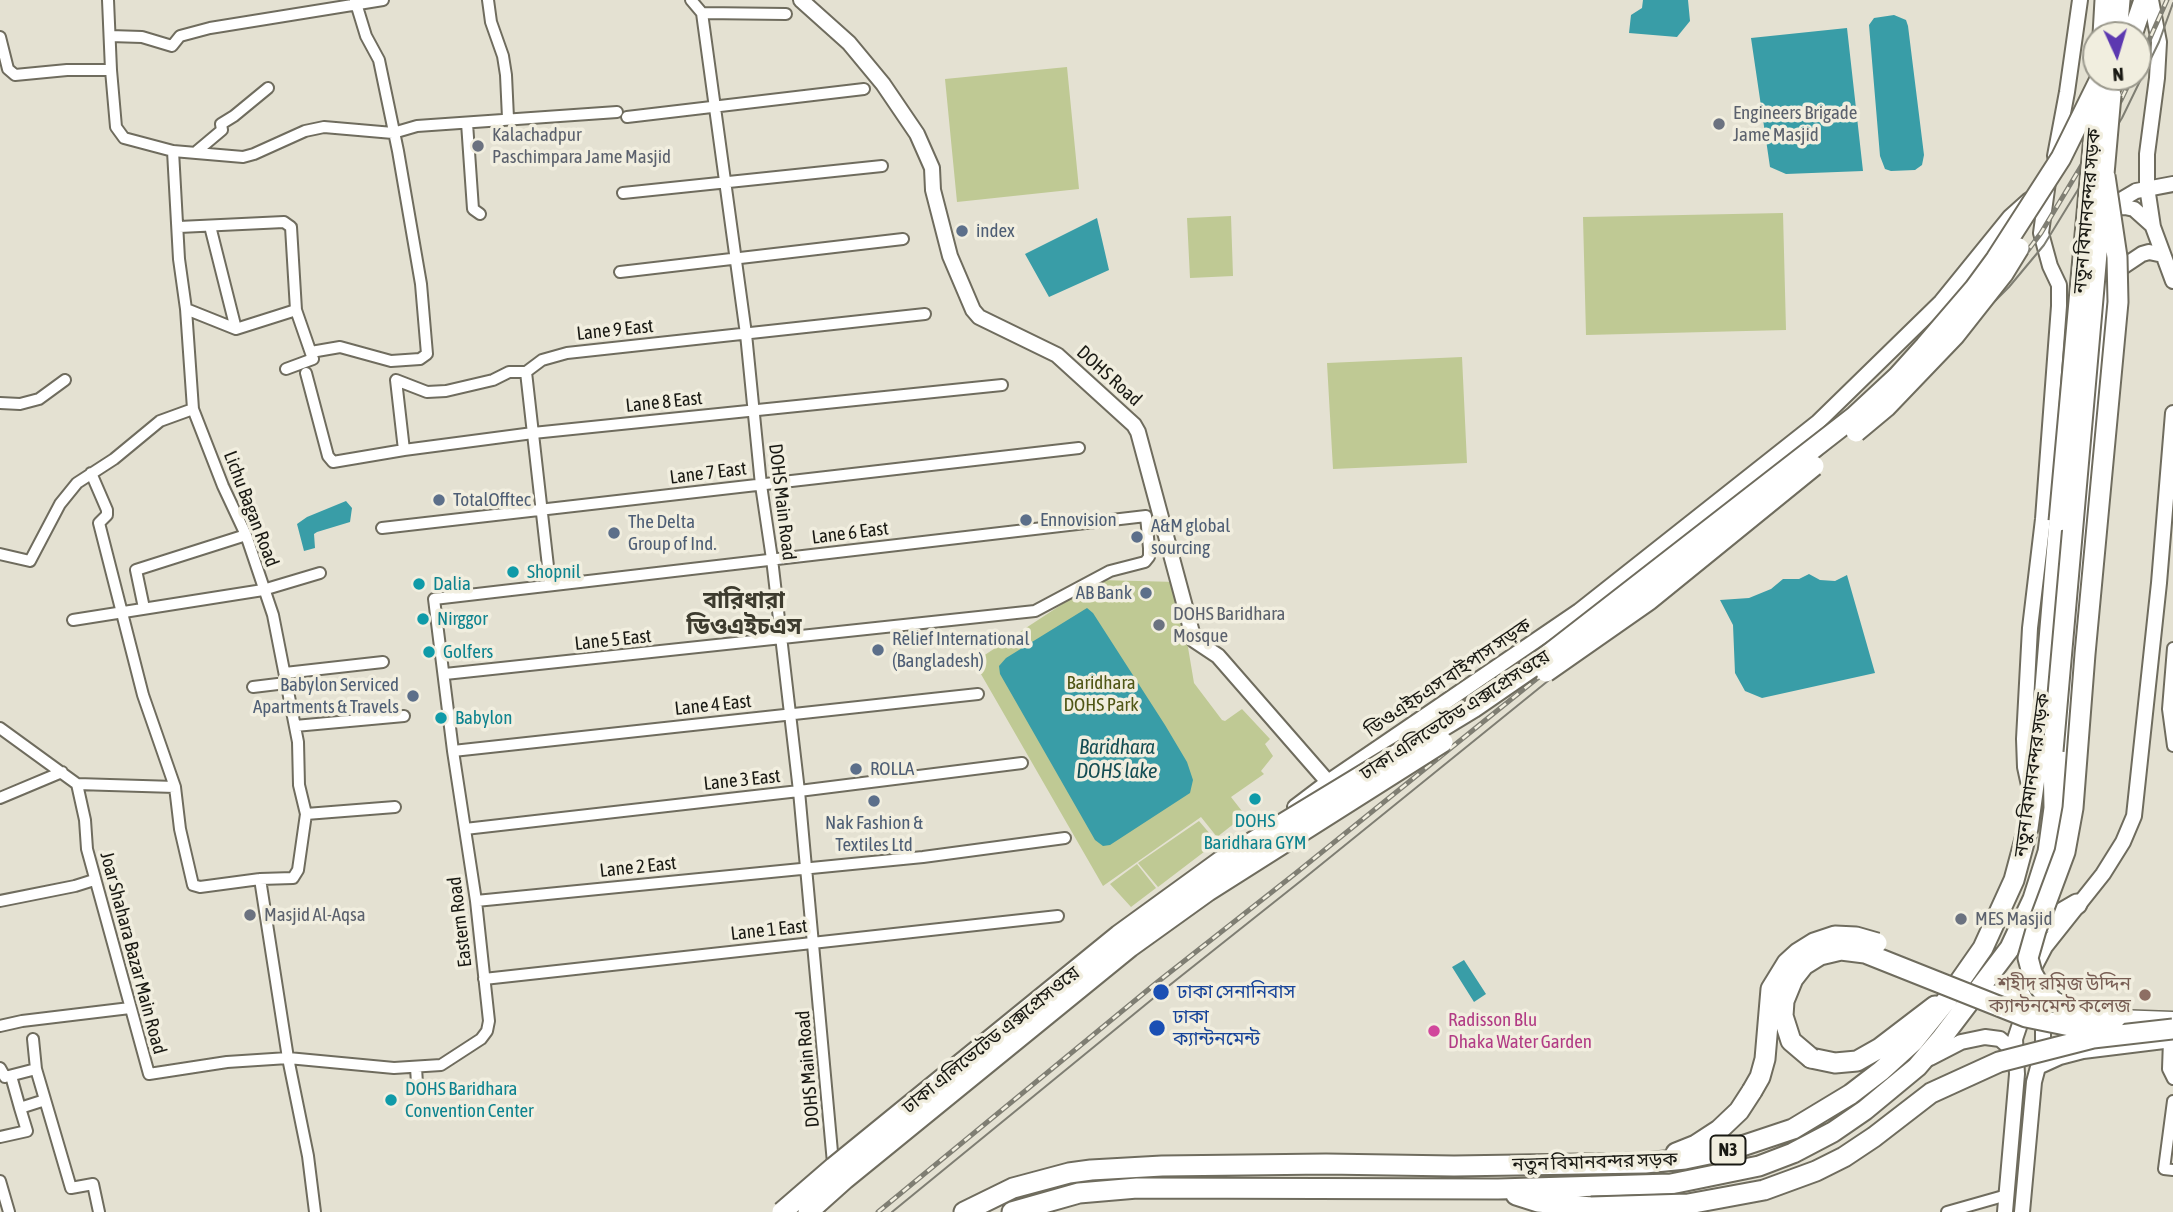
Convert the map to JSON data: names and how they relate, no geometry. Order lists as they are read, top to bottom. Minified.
{"streets":{"highway":["নতুন বিমানবন্দর সড়ক","ঢাকা এলিভেটেড এক্সপ্রেসওয়ে","N3"],"main road":["DOHS Road","ডিওএইচএস বাইপাস সড়ক"],"street":["Lane 9 East","Lane 8 East","Lane 7 East","DOHS Main Road","Lichu Bagan Road","Lane 6 East","Lane 5 East","Lane 4 East","Lane 3 East","Lane 2 East","Eastern Road","Lane 1 East","Joar Shahara Bazar Main Road"]},"crossings":[["Lane 9 East","Lane 8 East"],["Lane 9 East","DOHS Main Road"],["DOHS Road","ডিওএইচএস বাইপাস সড়ক"],["Lane 8 East","DOHS Main Road"],["Lane 7 East","DOHS Main Road"],["DOHS Main Road","Lane 6 East"],["DOHS Main Road","Lane 5 East"],["DOHS Main Road","ডিওএইচএস বাইপাস সড়ক"],["DOHS Main Road","Lane 4 East"],["DOHS Main Road","Lane 3 East"],["DOHS Main Road","Lane 2 East"],["DOHS Main Road","Lane 1 East"],["Lane 6 East","Lane 5 East"],["Lane 6 East","Eastern Road"],["Lane 5 East","Eastern Road"],["ডিওএইচএস বাইপাস সড়ক","ঢাকা এলিভেটেড এক্সপ্রেসওয়ে"],["Lane 4 East","Eastern Road"],["Lane 3 East","Eastern Road"],["Lane 2 East","Eastern Road"],["Eastern Road","Lane 1 East"],["Eastern Road","Joar Shahara Bazar Main Road"]],"districts":["বারিধারা ডিওএইচএস"],"water":["Baridhara DOHS lake"],"parks":["Baridhara DOHS Park"],"places":["Engineers Brigade Jame Masjid","Kalachadpur Paschimpara Jame Masjid","index","TotalOfftec","Ennovision","The Delta Group of Ind.","A&M global sourcing","Shopnil","Dalia","AB Bank","Nirggor","DOHS Baridhara Mosque","Relief International (Bangladesh)","Golfers","Babylon Serviced Apartments & Travels","Babylon","ROLLA","DOHS Baridhara GYM","Nak Fashion & Textiles Ltd","Masjid Al-Aqsa","MES Masjid","ঢাকা সেনানিবাস","শহীদ রমিজ উদ্দিন ক্যান্টনমেন্ট কলেজ","ঢাকা ক্যান্টনমেন্ট","Radisson Blu Dhaka Water Garden","DOHS Baridhara Convention Center"],"north":"bottom"}
